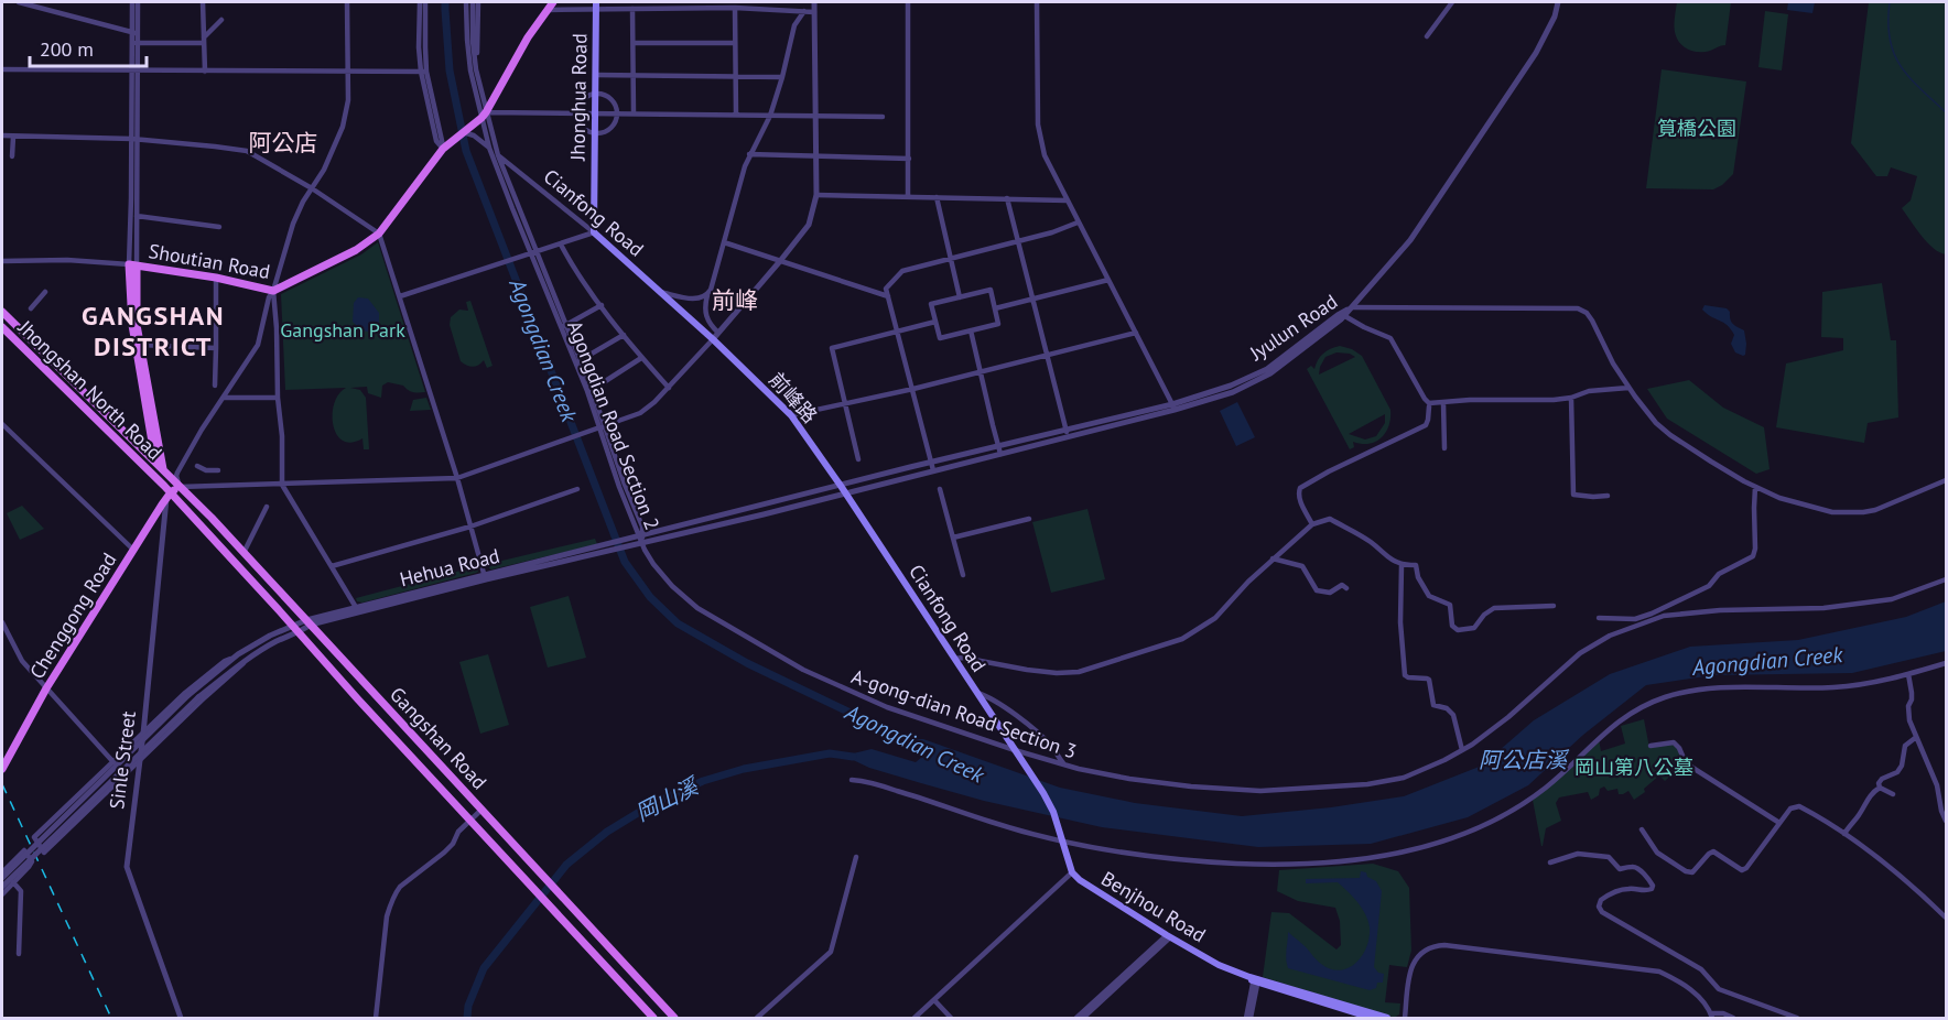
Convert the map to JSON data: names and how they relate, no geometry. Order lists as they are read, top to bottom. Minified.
{"streets":{"main road":["Jhonghua Road","Cianfong Road","Shoutian Road","Jhongshan North Road","前峰路","Chenggong Road","Gangshan Road","Benjhou Road"],"street":["Jyulun Road","Agongdian Road Section 2","Hehua Road","A-gong-dian Road Section 3","Sinle Street"]},"crossings":[["Jhonghua Road","Cianfong Road"],["Cianfong Road","Shoutian Road"],["Cianfong Road","Jyulun Road"],["Cianfong Road","前峰路"],["Cianfong Road","Agongdian Road Section 2"],["Cianfong Road","A-gong-dian Road Section 3"],["Cianfong Road","Benjhou Road"],["Shoutian Road","Agongdian Road Section 2"],["Jyulun Road","前峰路"],["Jhongshan North Road","Gangshan Road"],["Agongdian Road Section 2","Hehua Road"],["Agongdian Road Section 2","A-gong-dian Road Section 3"],["Hehua Road","A-gong-dian Road Section 3"],["Hehua Road","Gangshan Road"],["Chenggong Road","Gangshan Road"],["Chenggong Road","Sinle Street"],["Gangshan Road","Sinle Street"]],"districts":["阿公店","前峰","GANGSHAN DISTRICT"],"water":["Agongdian Creek","阿公店溪","岡山溪"],"parks":["筧橋公園","Gangshan Park","岡山第八公墓"],"scale_bar":"200 m"}
